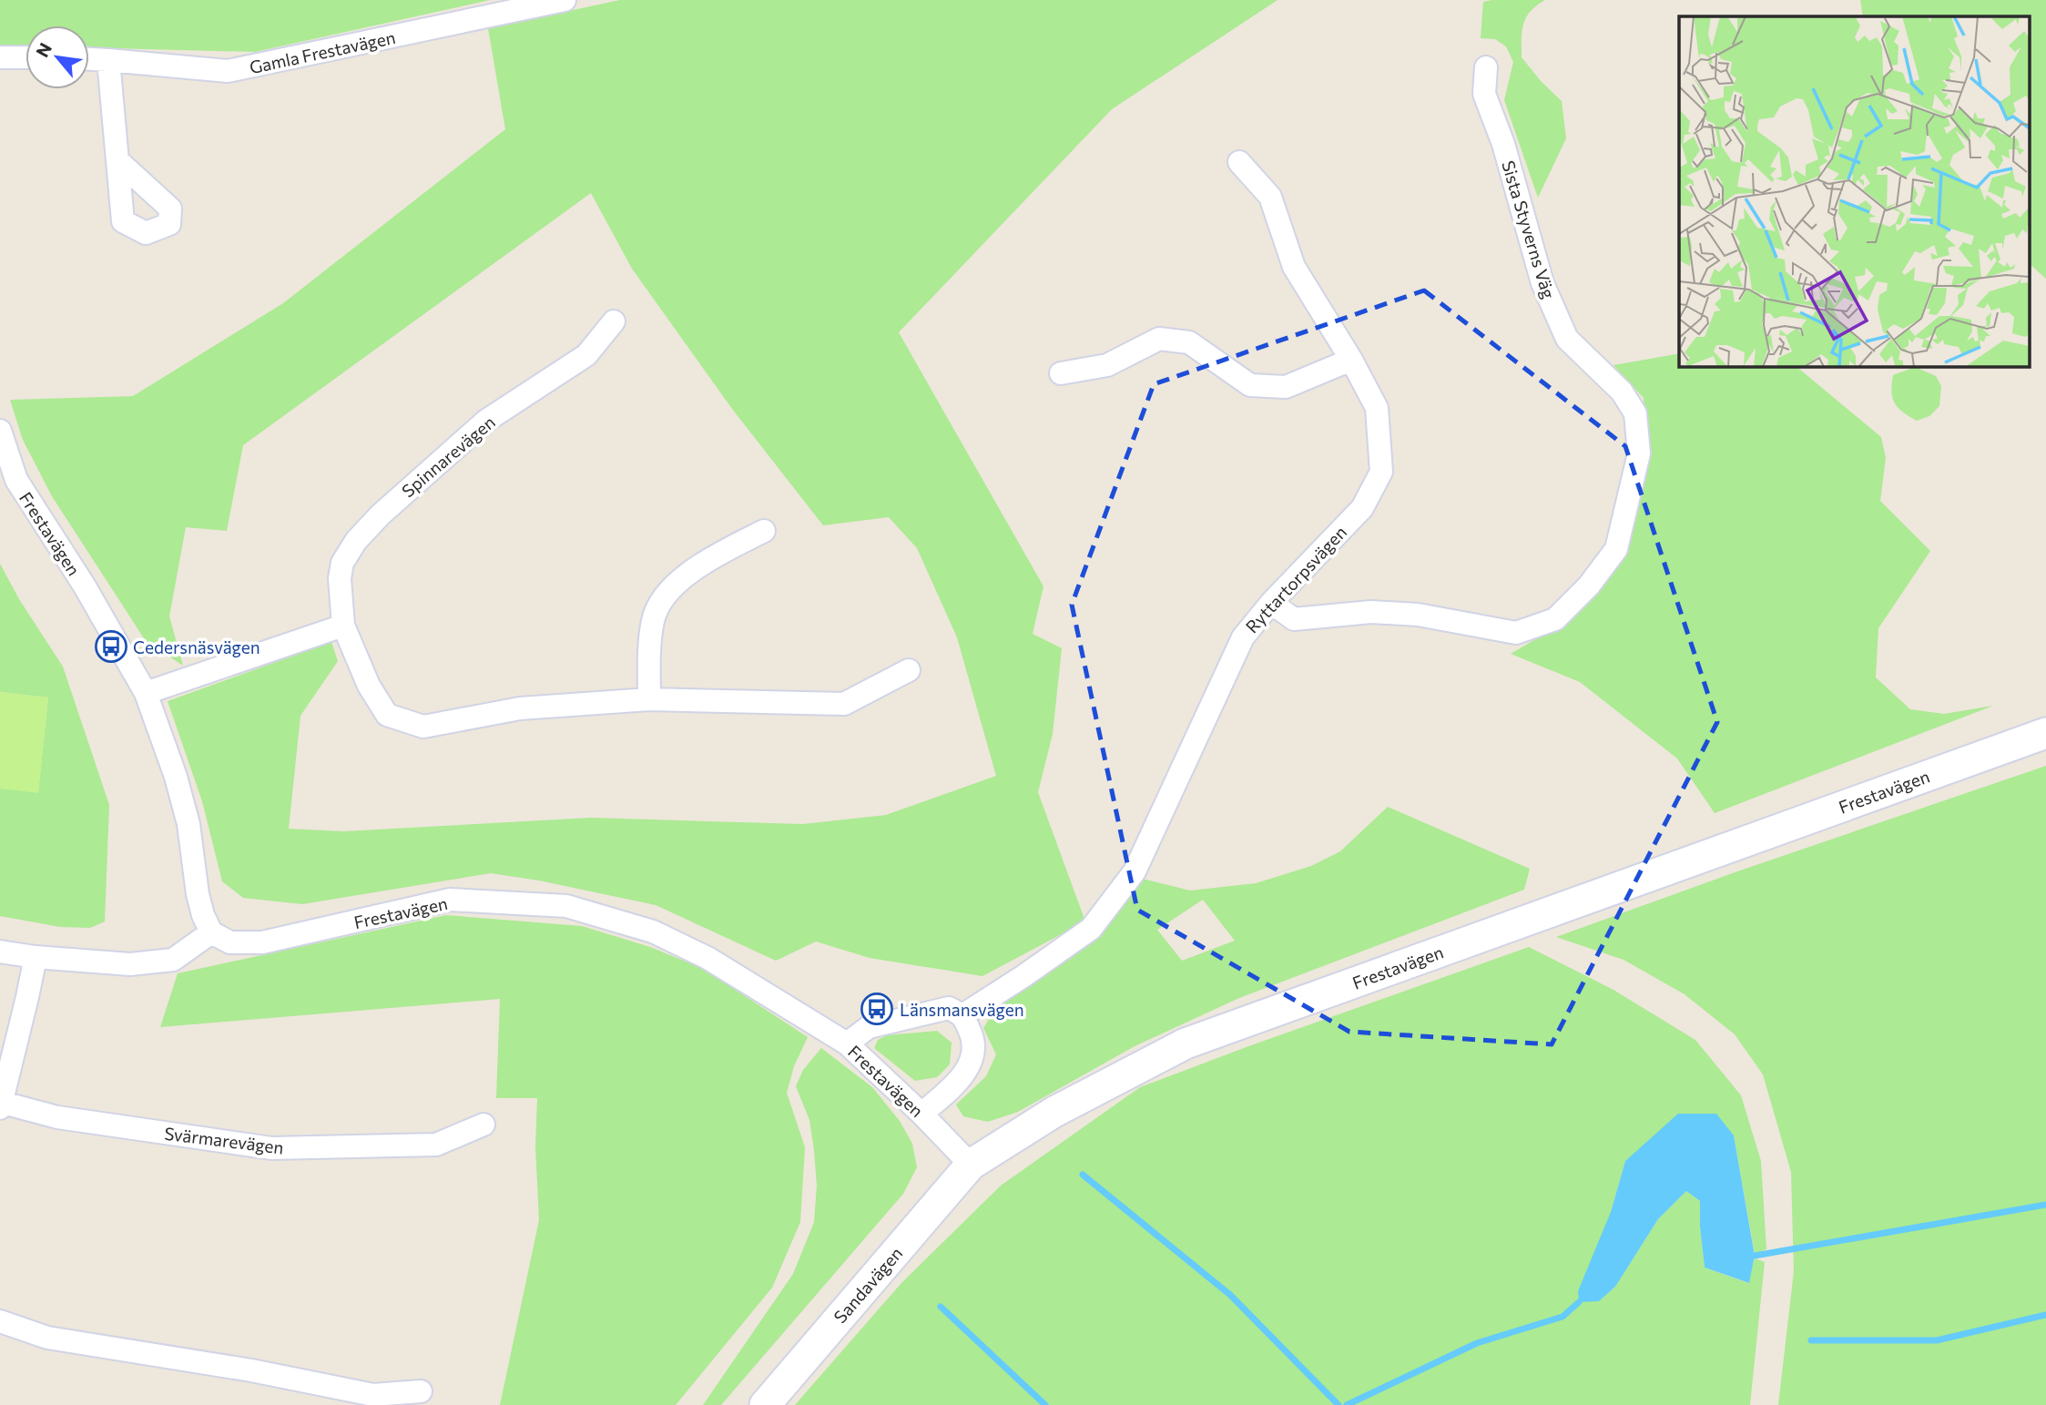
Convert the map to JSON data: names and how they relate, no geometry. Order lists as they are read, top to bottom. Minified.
{"streets":{"street":["Gamla Frestavägen","Sista Styverns Väg","Spinnarevägen","Frestavägen","Ryttartorpsvägen","Svärmarevägen","Sandavägen"]},"crossings":[["Sista Styverns Väg","Ryttartorpsvägen"],["Frestavägen","Sandavägen"]],"places":{"bus stop":["Cedersnäsvägen","Länsmansvägen"]},"north":"top left"}
